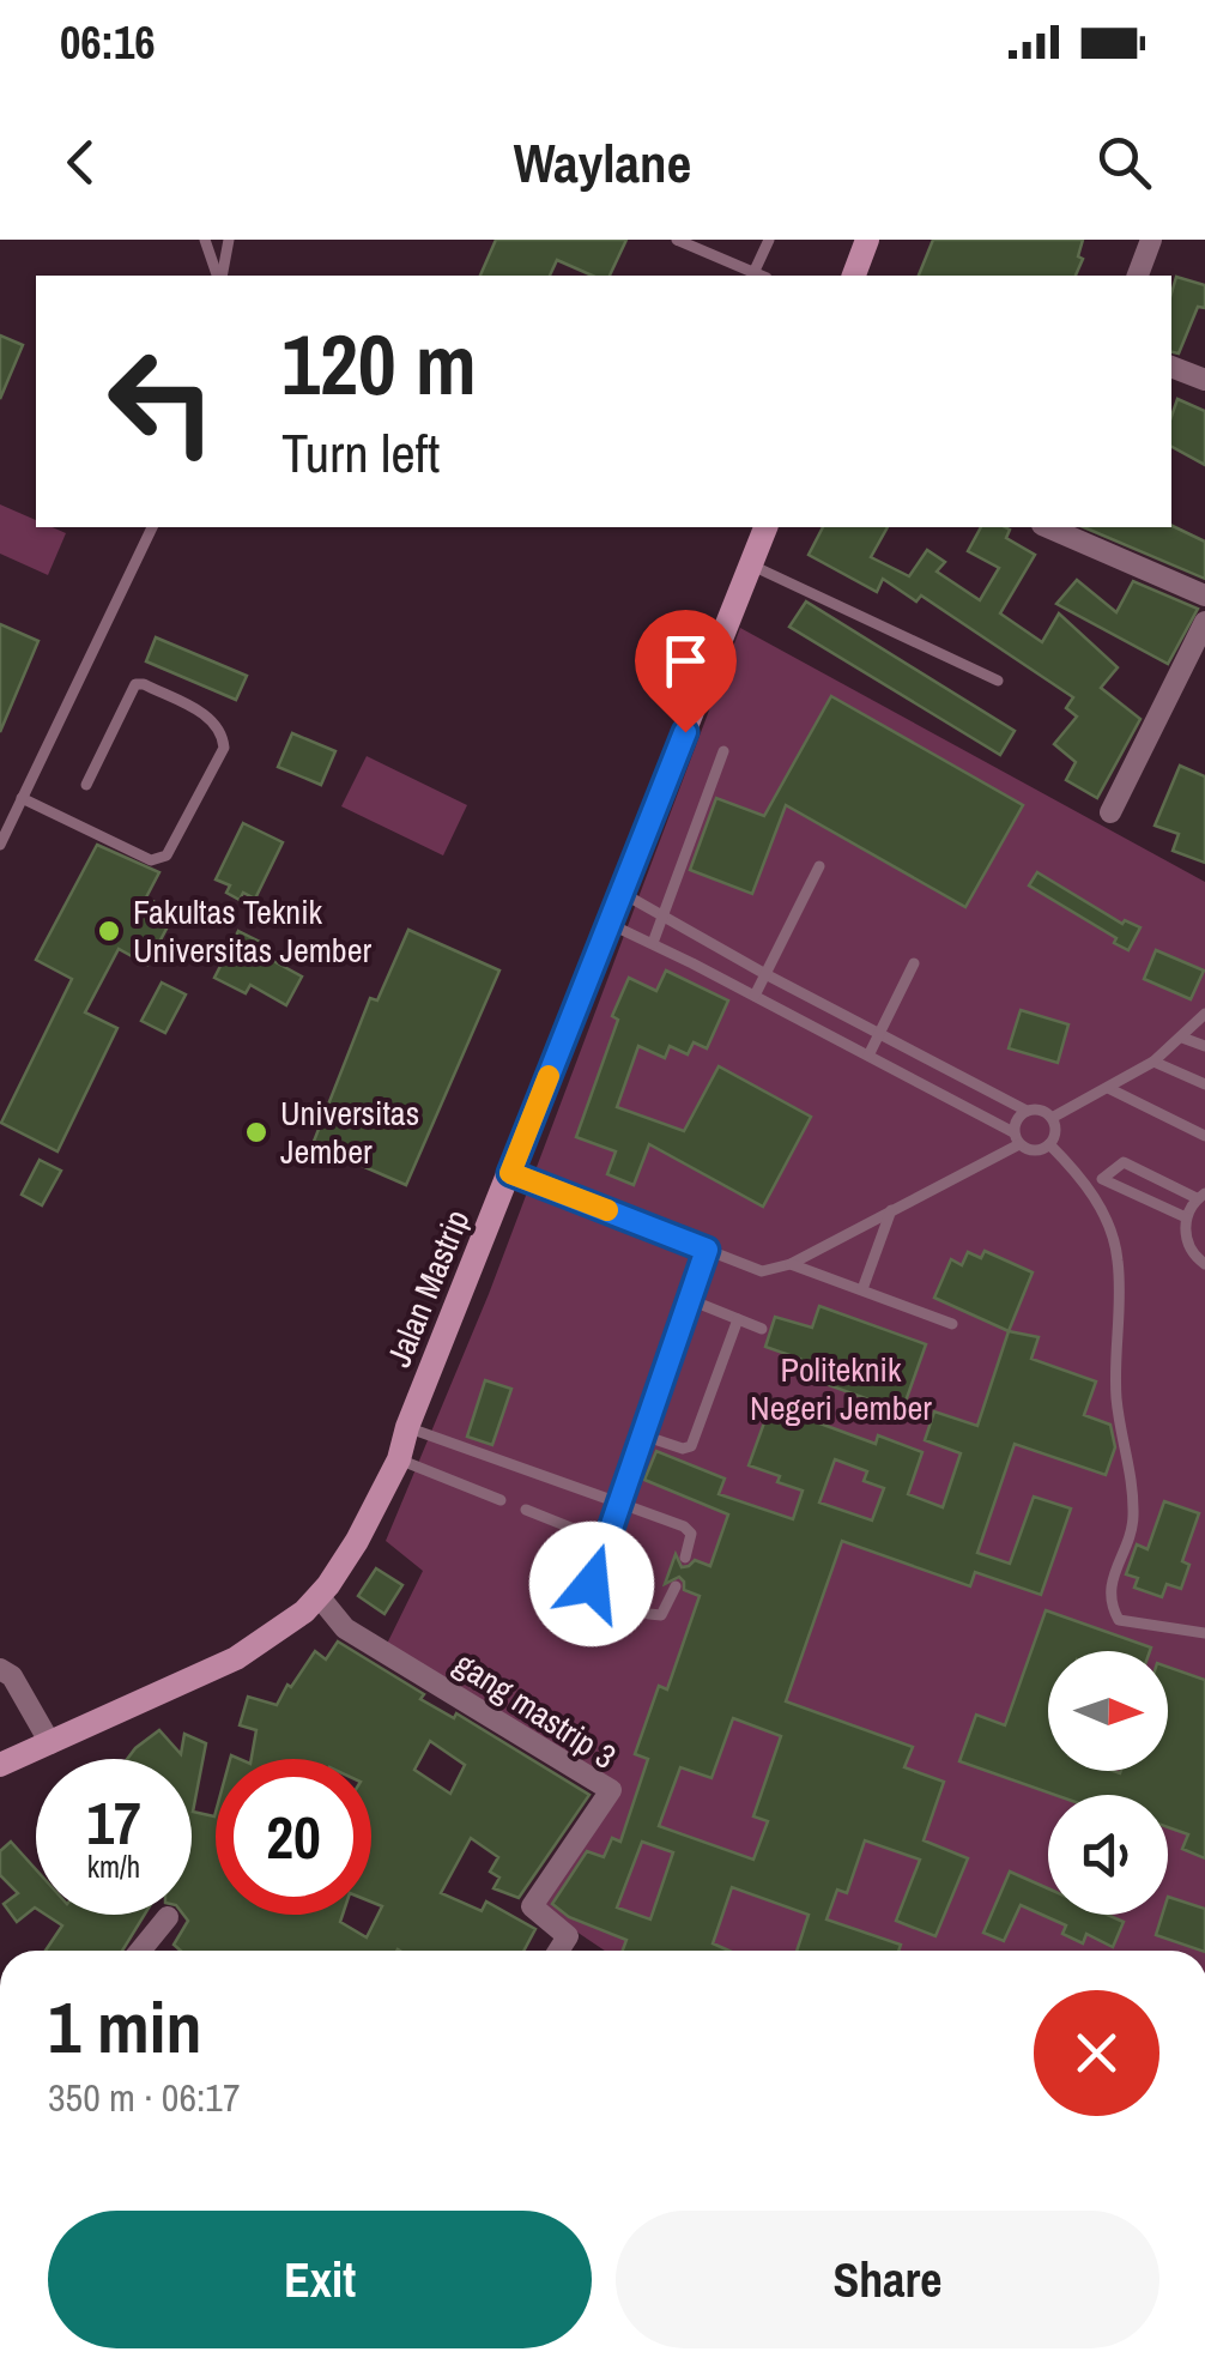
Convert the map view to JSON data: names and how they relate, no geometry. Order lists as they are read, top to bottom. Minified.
{"streets":{"main road":["Jalan Mastrip"],"street":["gang mastrip 3"]},"crossings":[["Jalan Mastrip","gang mastrip 3"]],"parks":["Politeknik Negeri Jember"],"places":["Fakultas Teknik Universitas Jember","Universitas Jember"],"north":"right","page":{"status":"06:16","header":"Waylane","turn":["120 m","Turn left"],"speed":"17 km/h","limit":"20","heading":["1 min","350 m · 06:17"],"buttons":["Exit","Share"]}}
